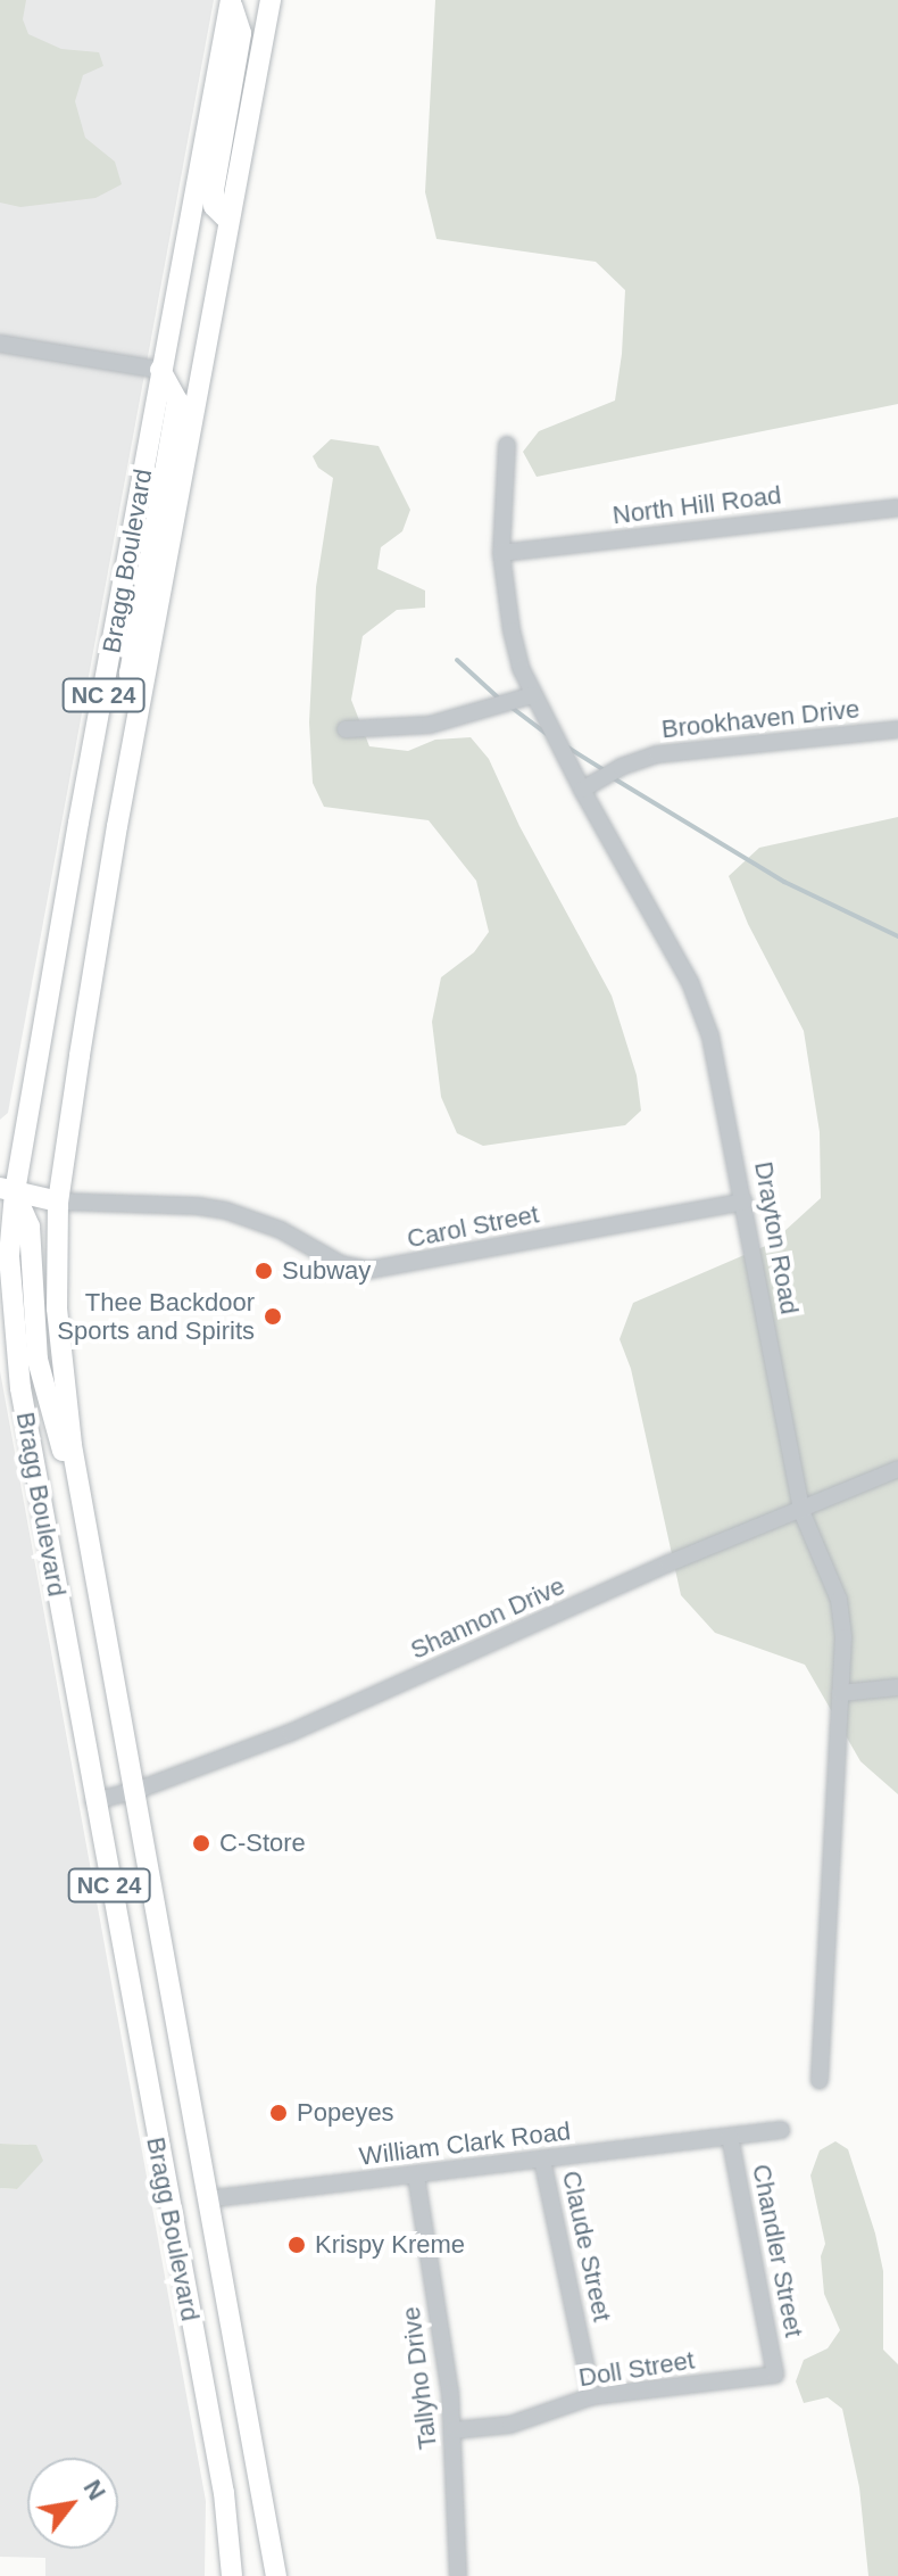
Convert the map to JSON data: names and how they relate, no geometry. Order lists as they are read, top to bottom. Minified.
{"streets":{"main road":["Bragg Boulevard","NC 24"],"street":["North Hill Road","Brookhaven Drive","Carol Street","Drayton Road","Shannon Drive","William Clark Road","Claude Street","Chandler Street","Doll Street","Tallyho Drive"]},"crossings":[["North Hill Road","Drayton Road"],["Bragg Boulevard","Carol Street"],["Bragg Boulevard","Shannon Drive"],["Bragg Boulevard","William Clark Road"],["Brookhaven Drive","Drayton Road"],["Carol Street","Drayton Road"],["Drayton Road","Shannon Drive"],["William Clark Road","Claude Street"],["William Clark Road","Chandler Street"],["William Clark Road","Tallyho Drive"],["Claude Street","Doll Street"],["Chandler Street","Doll Street"],["Doll Street","Tallyho Drive"]],"places":["Subway","Thee Backdoor Sports and Spirits","C-Store","Popeyes","Krispy Kreme"],"north":"top right"}
